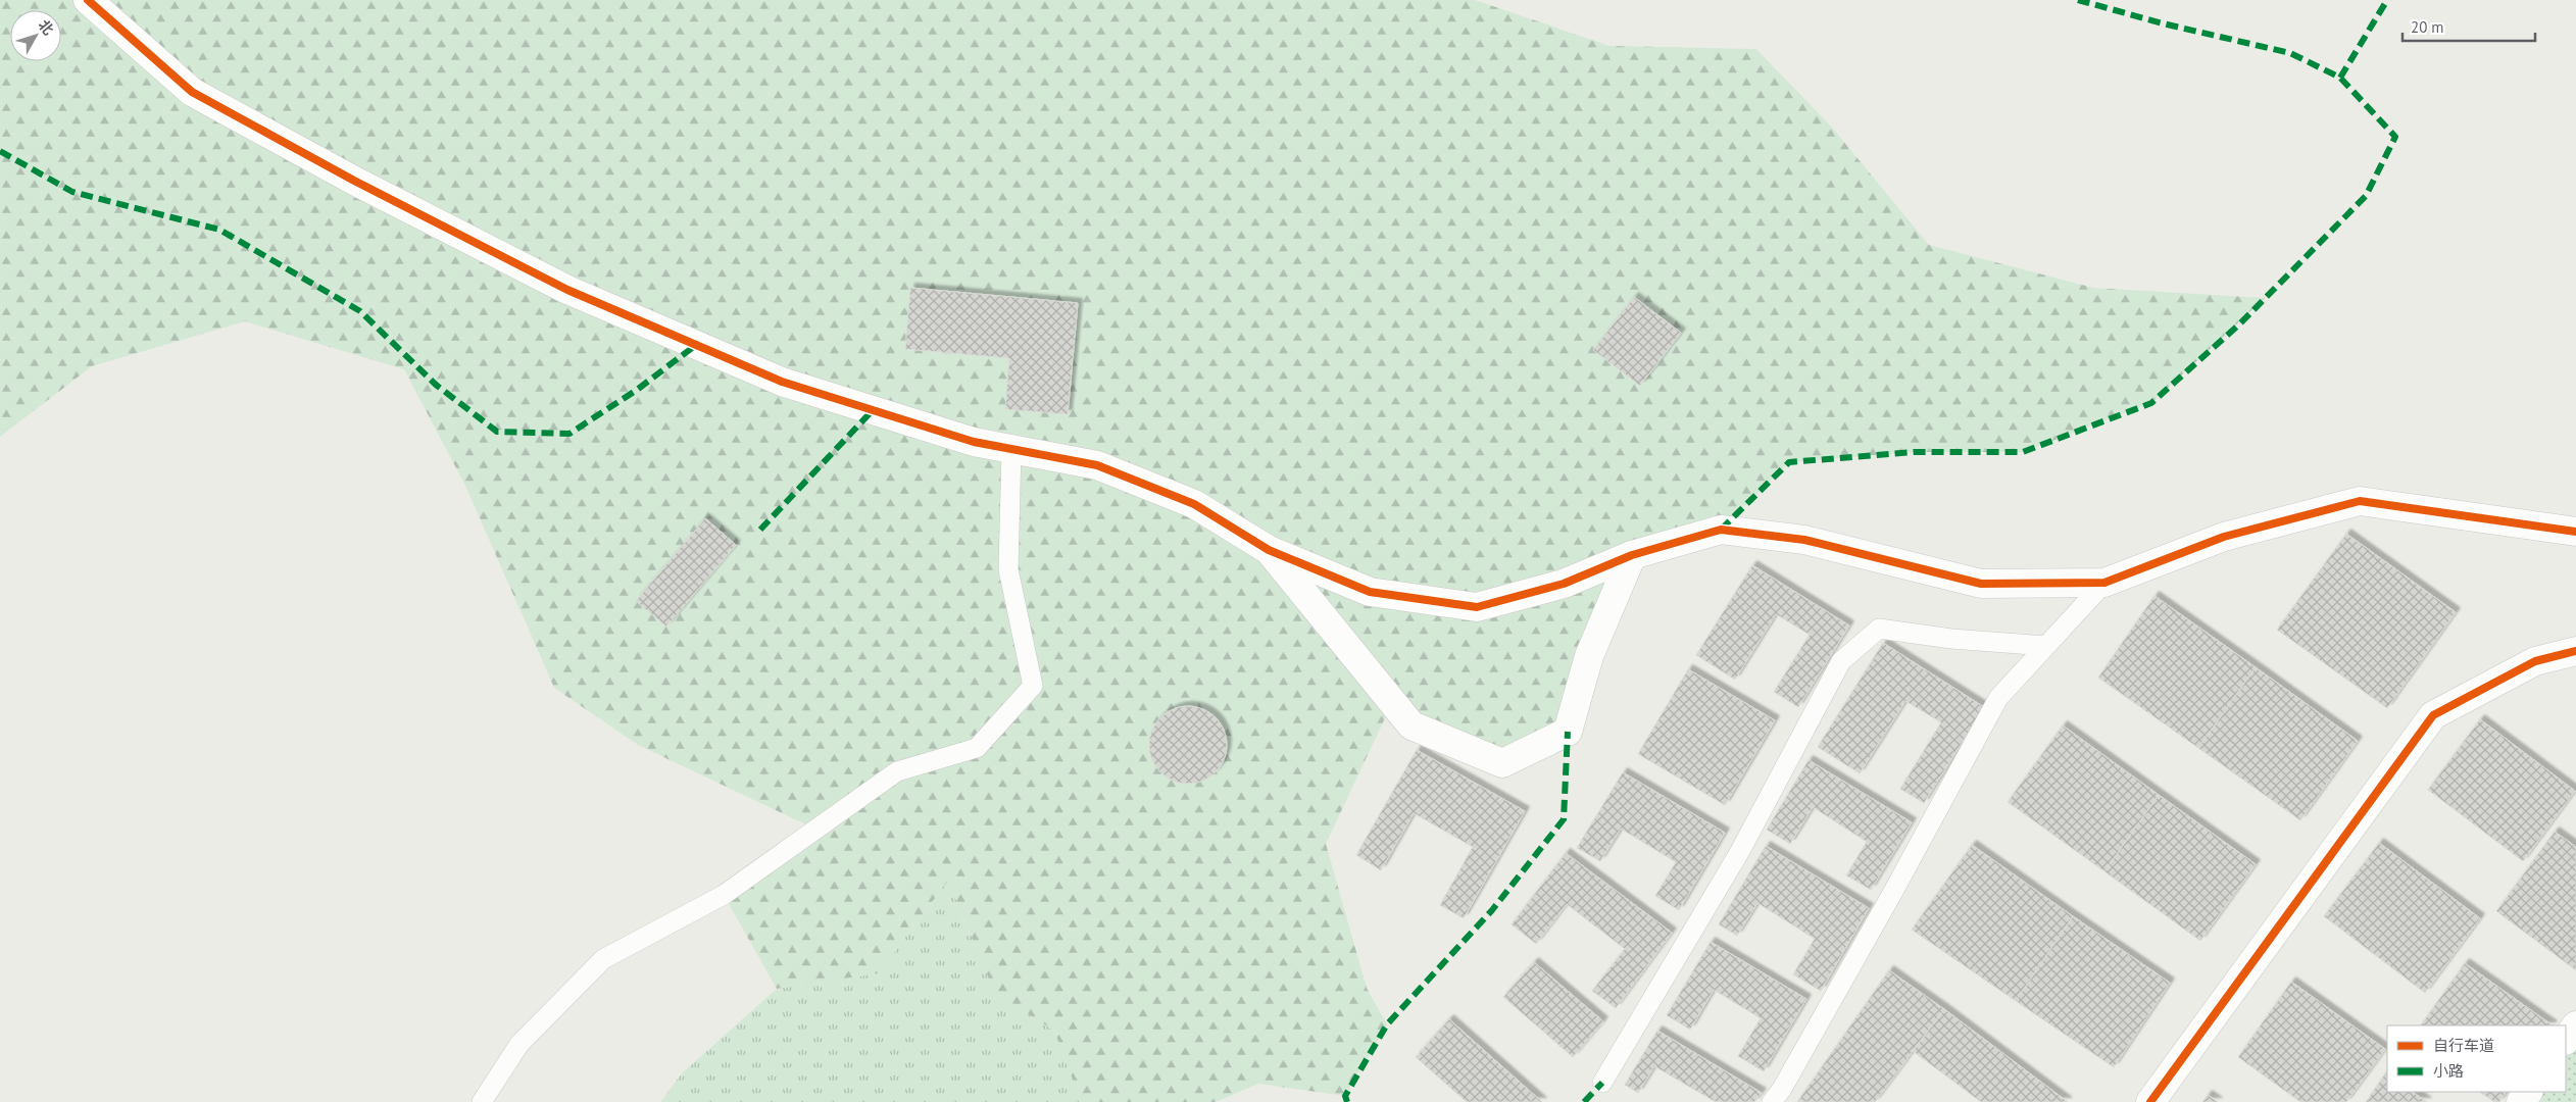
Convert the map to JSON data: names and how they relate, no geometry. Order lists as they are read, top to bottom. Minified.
{"legend":["自行车道","小路"],"scale_bar":"20 m","north":"top right"}
